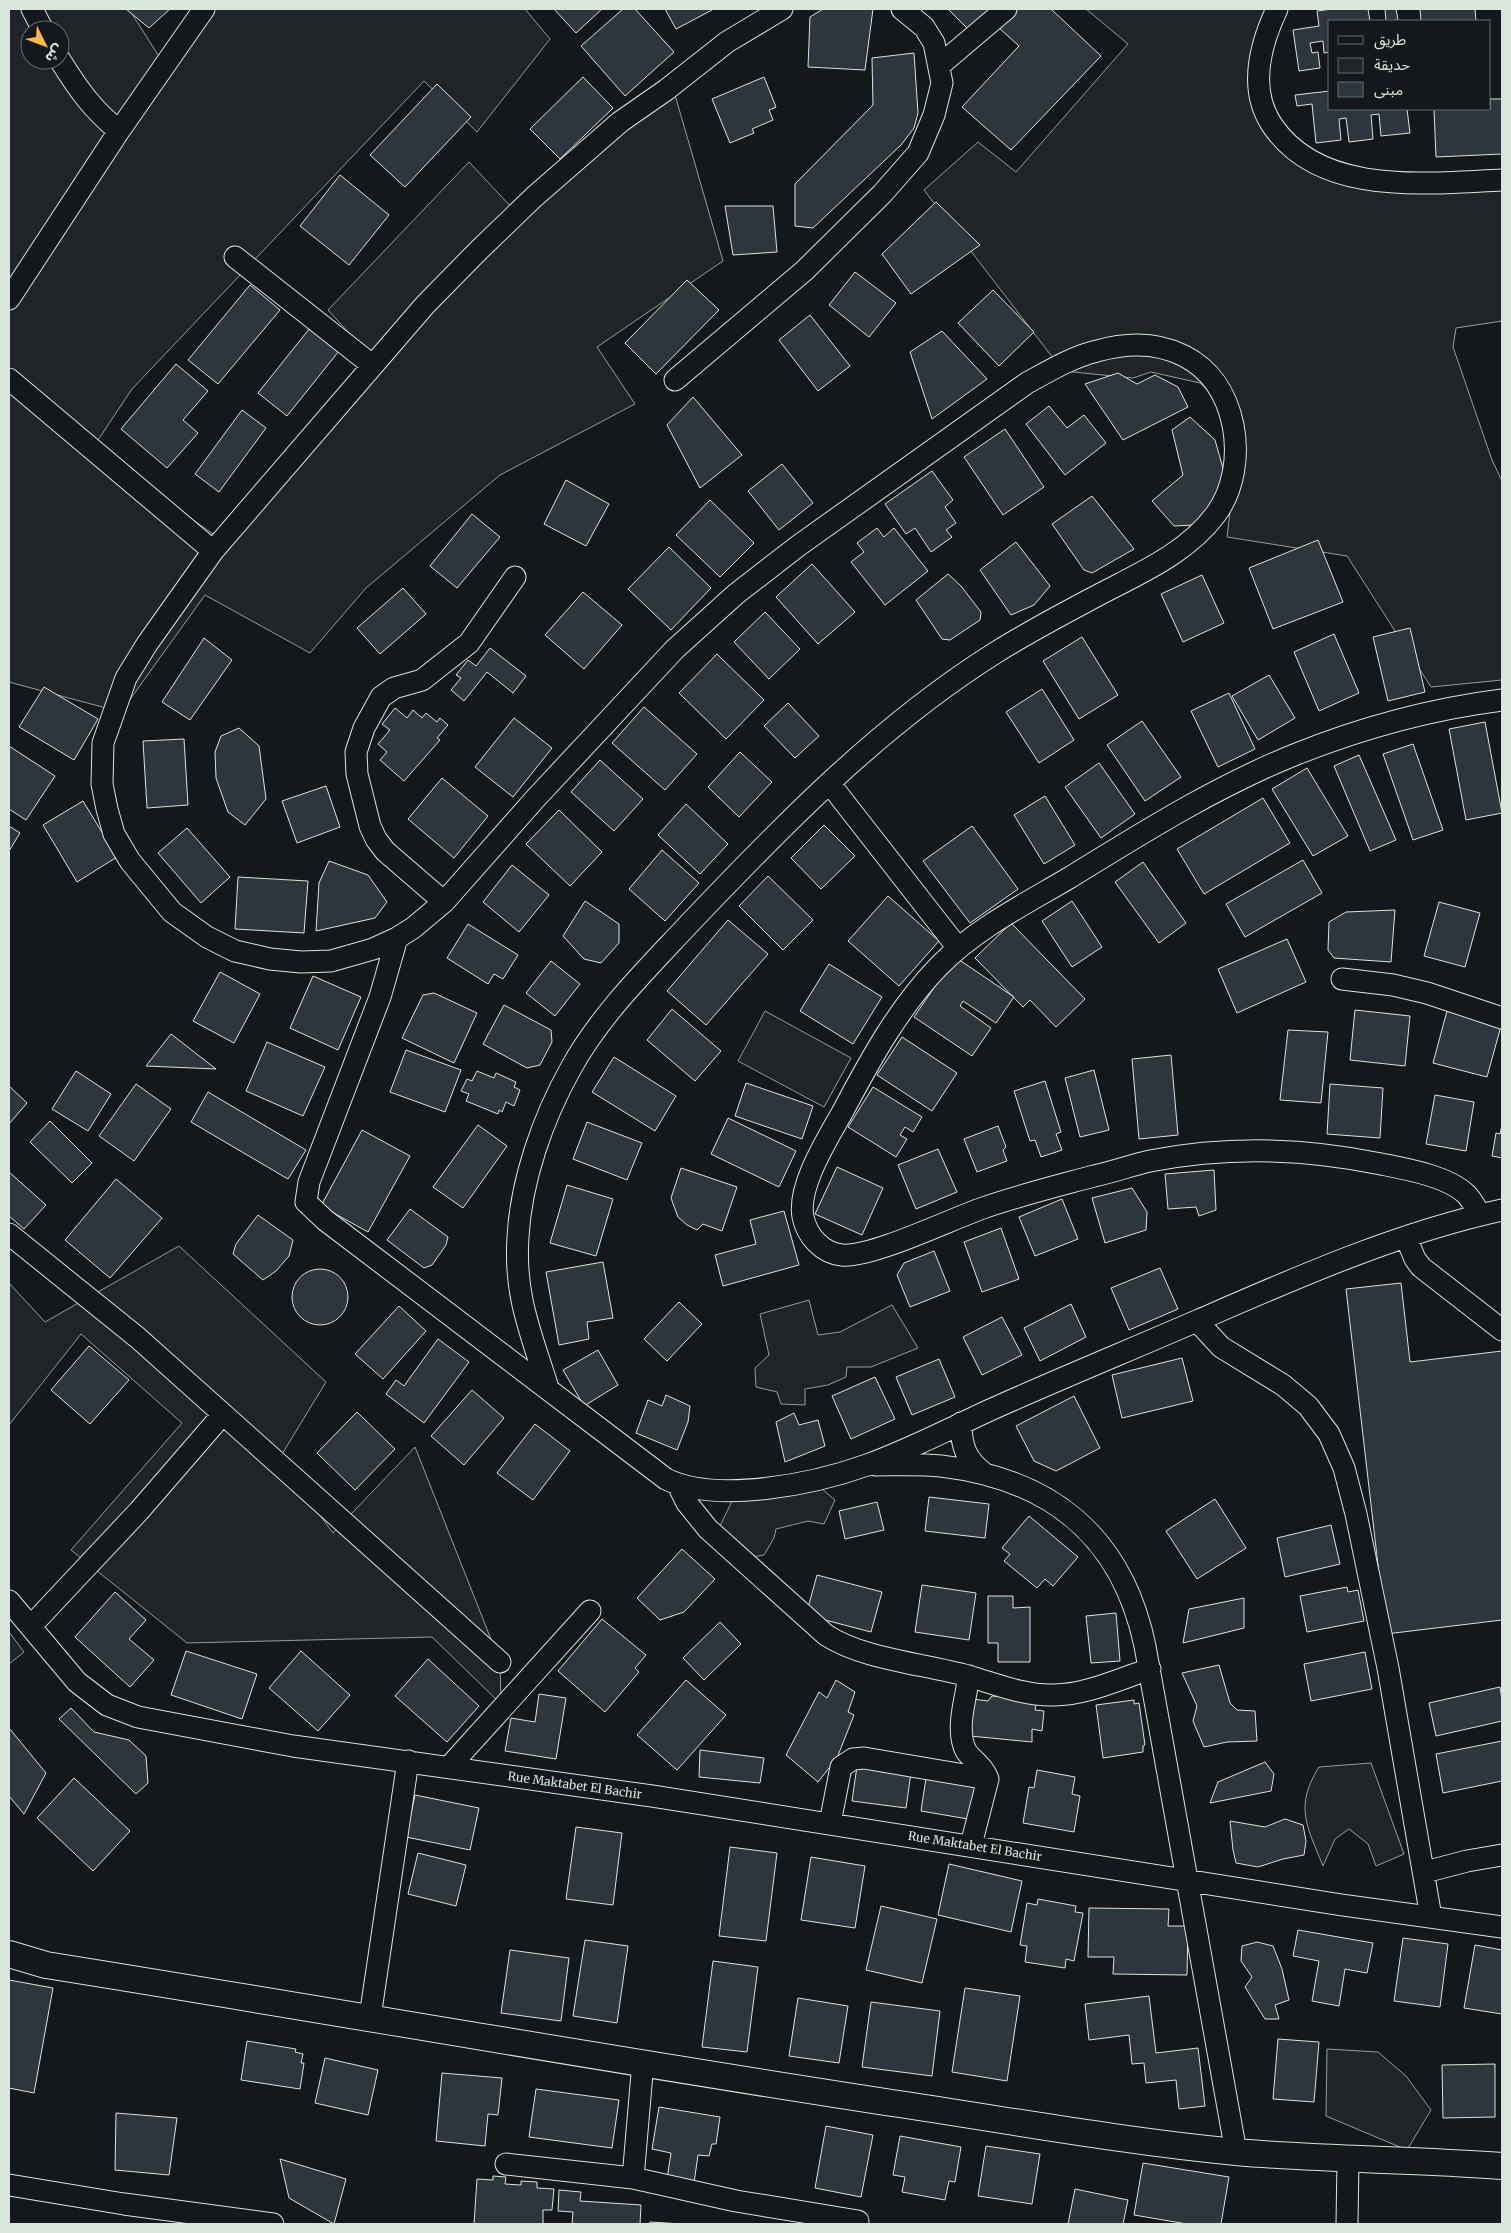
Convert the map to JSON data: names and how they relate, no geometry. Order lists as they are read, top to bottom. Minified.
{"streets":{"street":["Rue Maktabet El Bachir"]},"legend":["طريق","حديقة","مبنى"],"north":"bottom right"}
